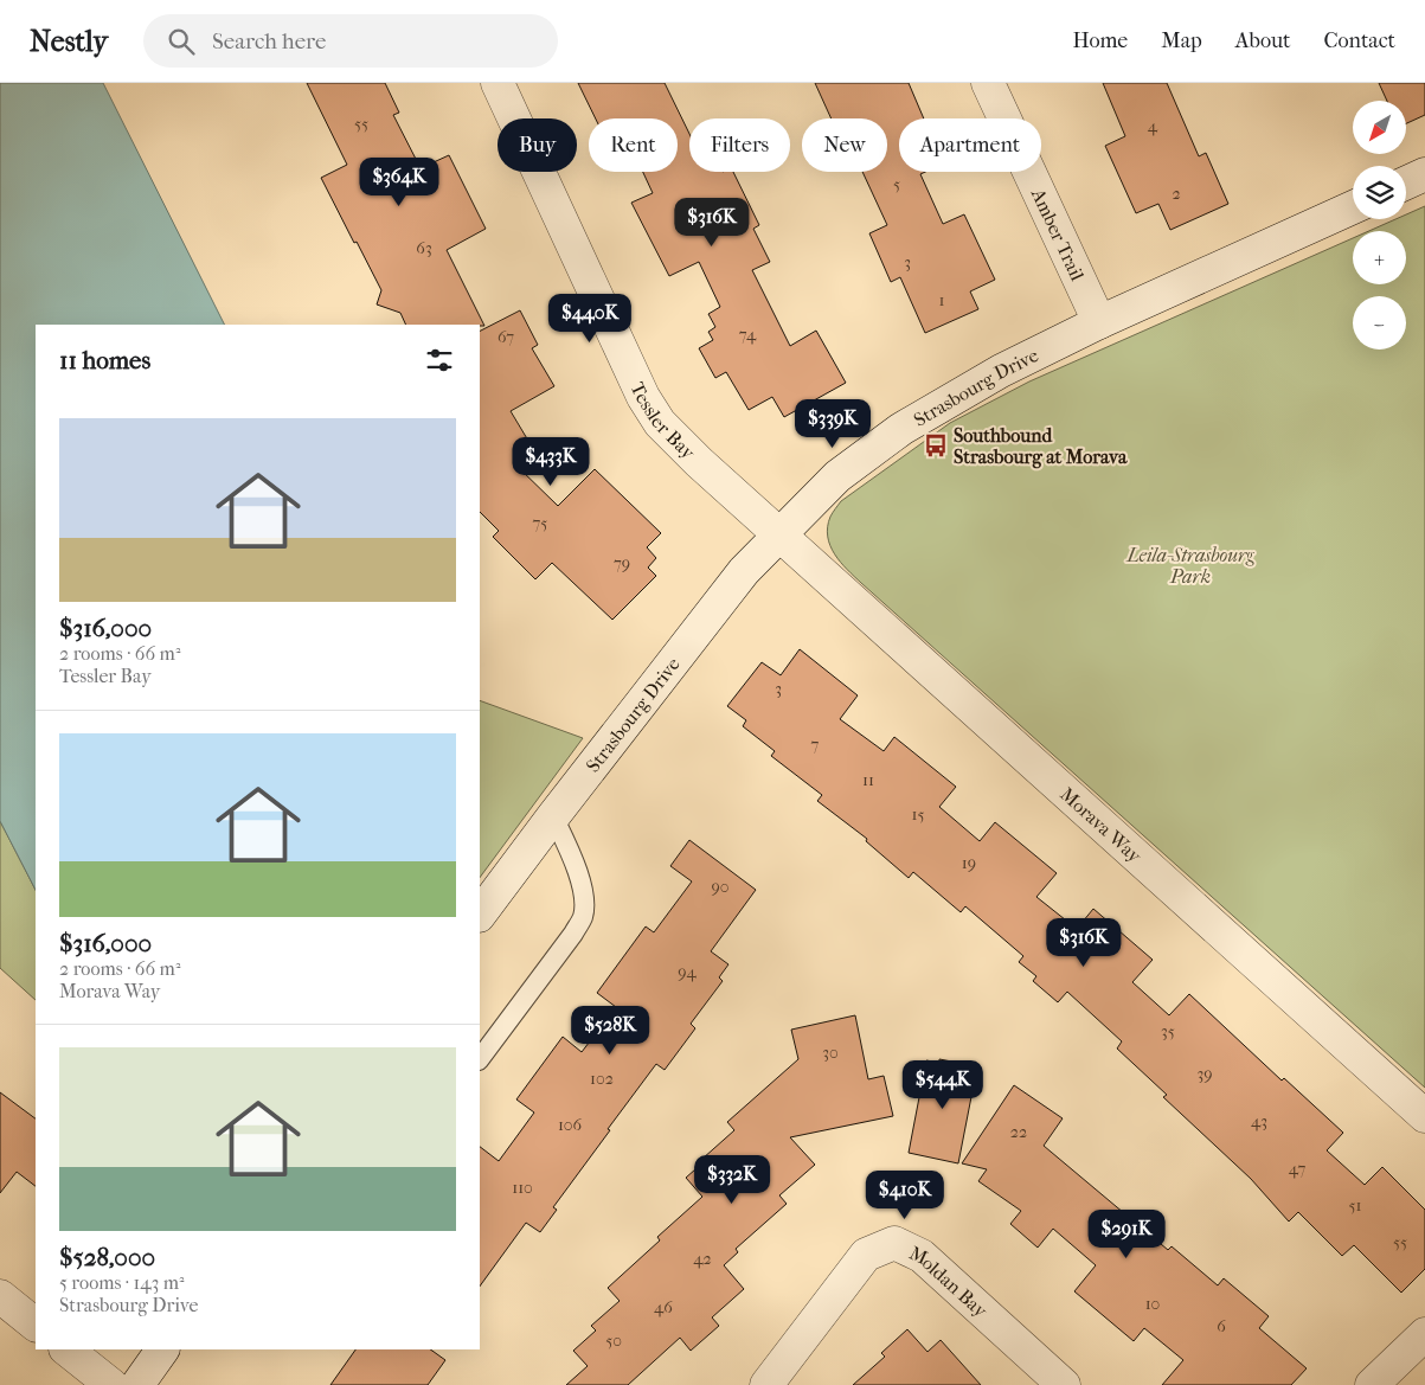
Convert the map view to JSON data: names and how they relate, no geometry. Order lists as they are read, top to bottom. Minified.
{"streets":{"street":["Amber Trail","Strasbourg Drive","Tessler Bay","Morava Way","Moldan Bay"]},"crossings":[["Amber Trail","Strasbourg Drive"],["Strasbourg Drive","Tessler Bay"],["Strasbourg Drive","Morava Way"],["Tessler Bay","Morava Way"]],"parks":["Leila-Strasbourg Park"],"places":{"bus stop":["Southbound Strasbourg at Morava"]},"house_numbers":["55","4","5","2","63","3","1","74","67","75","79","3","7","11","15","19","90","94","35","30","39","102","43","106","22","47","110","51","55","42","10","46","6","50"],"north":"bottom left","page":{"header":"Nestly","search":"Search here","nav":["Home","Map","About","Contact"],"map_buttons":["+","−"],"chip":["Buy","Rent","Filters","New","Apartment"],"price":["$364K","$316K","$440K","$339K","$433K","$316K","$528K","$544K","$332K","$410K","$291K"],"heading":"11 homes","list":[{"name":"$316,000","note":"2 rooms · 66 m² · Tessler Bay"},{"name":"$316,000","note":"2 rooms · 66 m² · Morava Way"},{"name":"$528,000","note":"5 rooms · 143 m² · Strasbourg Drive"}]}}
